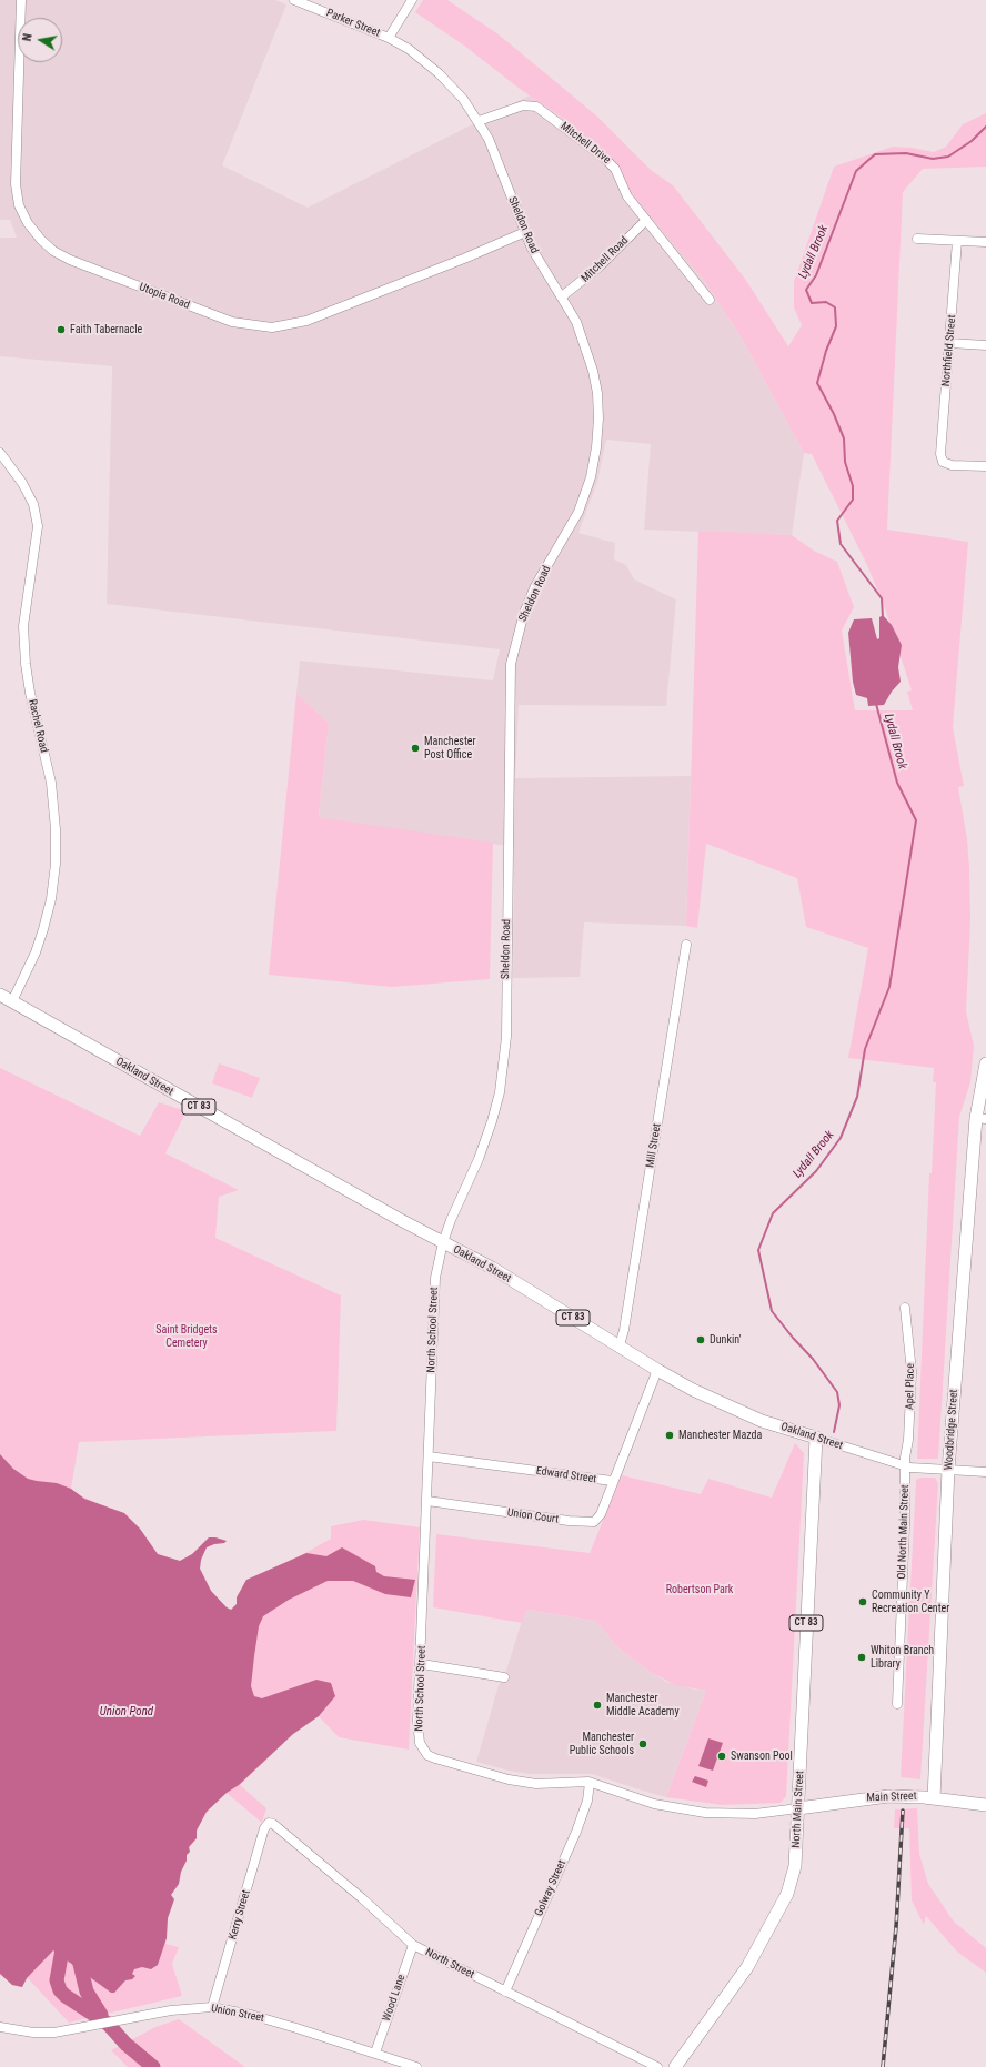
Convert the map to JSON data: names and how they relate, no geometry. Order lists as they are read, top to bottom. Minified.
{"streets":{"main road":["Oakland Street","CT 83","Woodbridge Street","Main Street","North Main Street"],"street":["Parker Street","Mitchell Drive","Sheldon Road","Mitchell Road","Utopia Road","Northfield Street","Rachel Road","Mill Street","North School Street","Apel Place","Edward Street","Union Court","Old North Main Street","Golway Street","Kerry Street","North Street","Wood Lane","Union Street"]},"crossings":[["Parker Street","Sheldon Road"],["Mitchell Drive","Sheldon Road"],["Mitchell Drive","Mitchell Road"],["Sheldon Road","Mitchell Road"],["Sheldon Road","Utopia Road"],["Sheldon Road","Oakland Street"],["Sheldon Road","North School Street"],["Rachel Road","Oakland Street"],["Oakland Street","Mill Street"],["Oakland Street","North School Street"],["Oakland Street","Apel Place"],["Oakland Street","Woodbridge Street"],["Oakland Street","Edward Street"],["Oakland Street","Old North Main Street"],["Oakland Street","North Main Street"],["North School Street","Edward Street"],["North School Street","Union Court"],["North School Street","Main Street"],["North School Street","North Main Street"],["North School Street","Golway Street"],["Apel Place","Old North Main Street"],["Woodbridge Street","Main Street"],["Edward Street","Union Court"],["Main Street","North Main Street"],["Golway Street","North Street"],["Kerry Street","North Street"],["Kerry Street","Union Street"],["North Street","Wood Lane"],["Wood Lane","Union Street"]],"water":["Lydall Brook","Union Pond"],"parks":["Saint Bridgets Cemetery","Robertson Park"],"places":["Faith Tabernacle","Manchester Post Office","Dunkin'","Manchester Mazda","Community Y Recreation Center","Whiton Branch Library","Manchester Middle Academy","Manchester Public Schools","Swanson Pool"],"north":"left"}
